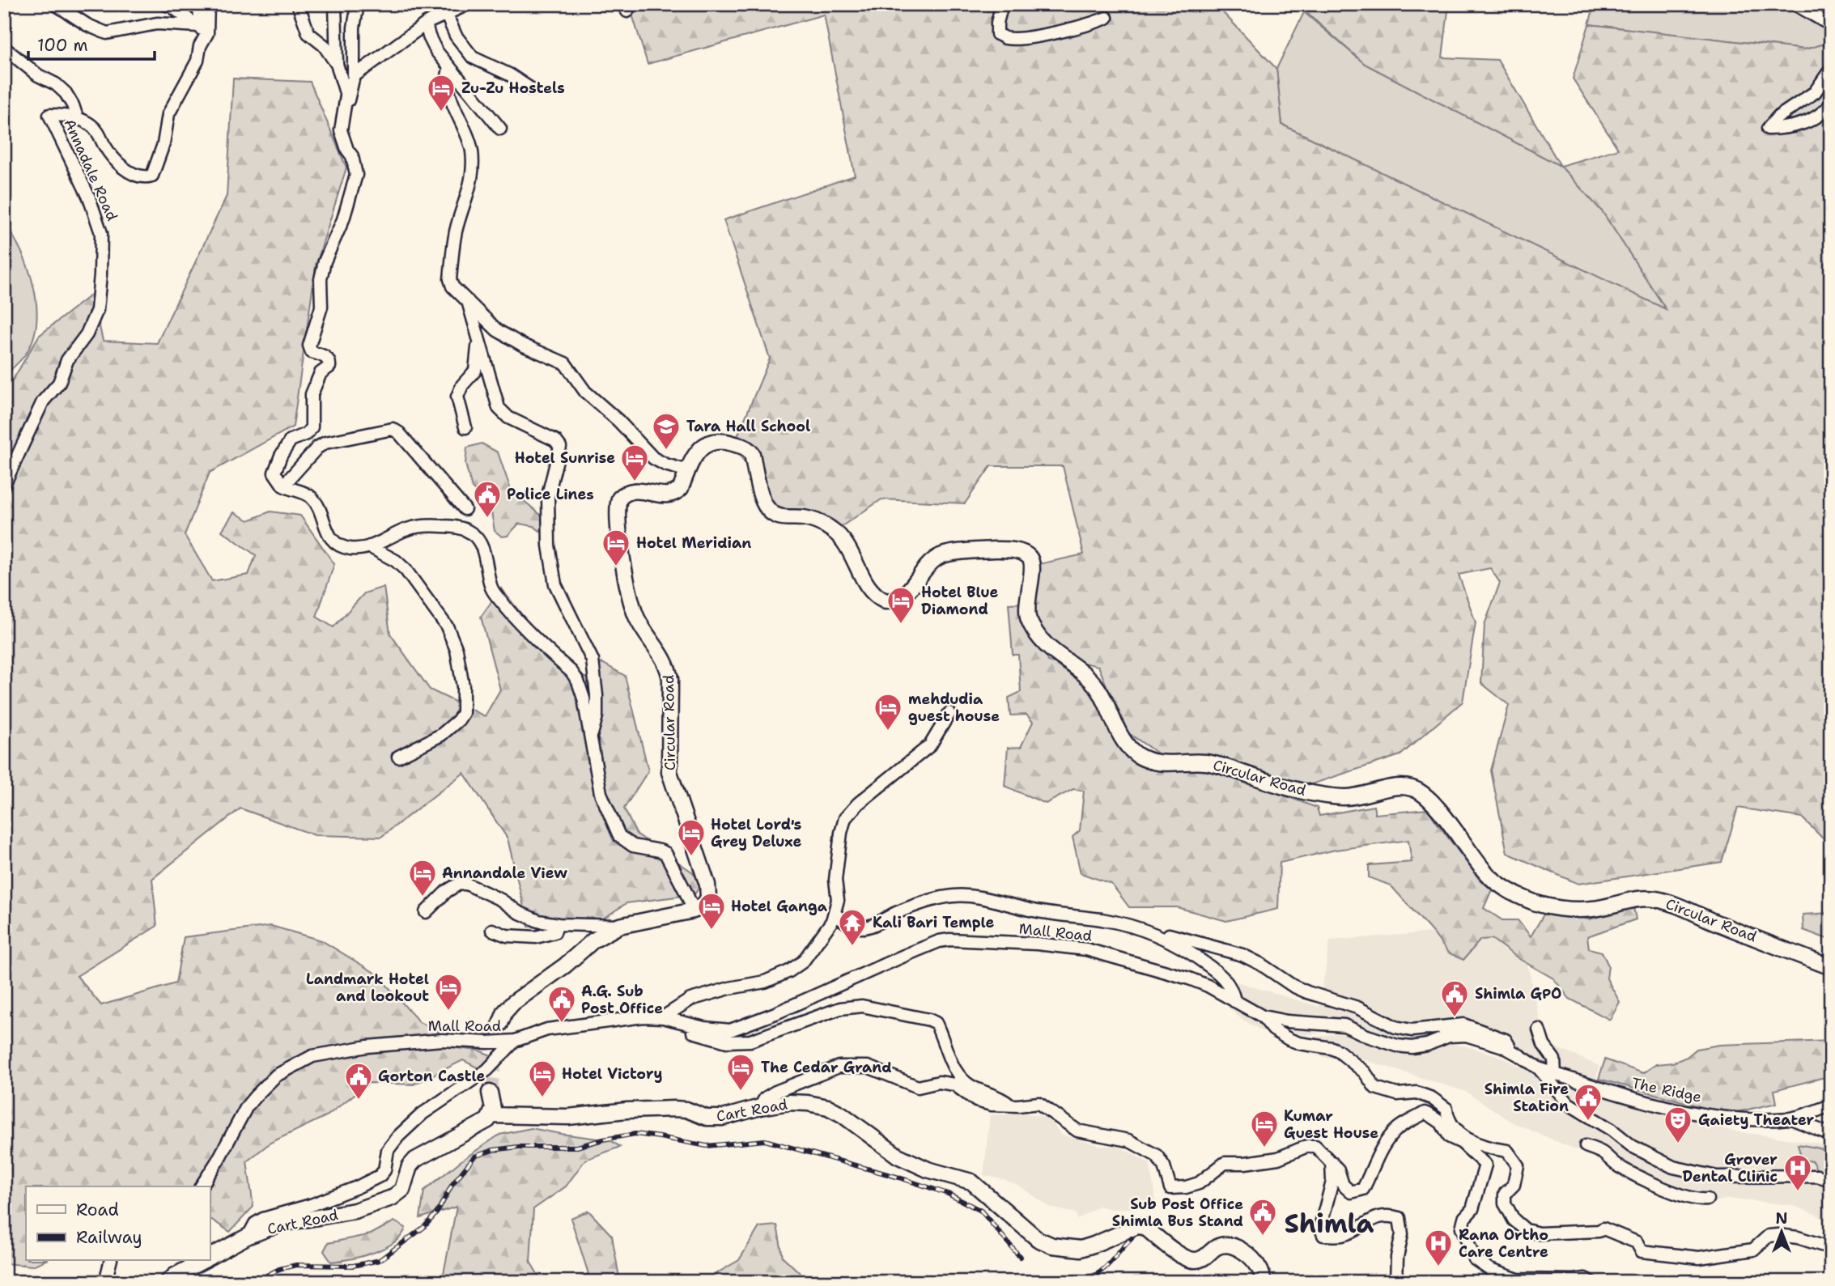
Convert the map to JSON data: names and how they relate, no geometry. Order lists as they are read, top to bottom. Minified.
{"streets":{"main road":["Circular Road","Cart Road"],"street":["Annadale Road","Mall Road","The Ridge"]},"crossings":[["Mall Road","The Ridge"]],"districts":["Shimla"],"places":{"hotel":["Zu-Zu Hostels","Hotel Sunrise","Hotel Meridian","Hotel Blue Diamond","mehdudia guest house","Hotel Lord's Grey Deluxe","Annandale View","Hotel Ganga","Landmark Hotel and lookout","The Cedar Grand","Hotel Victory","Kumar Guest House"],"school or university":["Tara Hall School"],"public building":["Police Lines","Shimla GPO","A.G. Sub Post Office","Gorton Castle","Shimla Fire Station","Sub Post Office Shimla Bus Stand"],"temple":["Kali Bari Temple"],"theatre":["Gaiety Theater"],"hospital":["Grover Dental Clinic","Rana Ortho Care Centre"]},"legend":["Road","Railway"],"scale_bar":"100 m","north":"top"}
